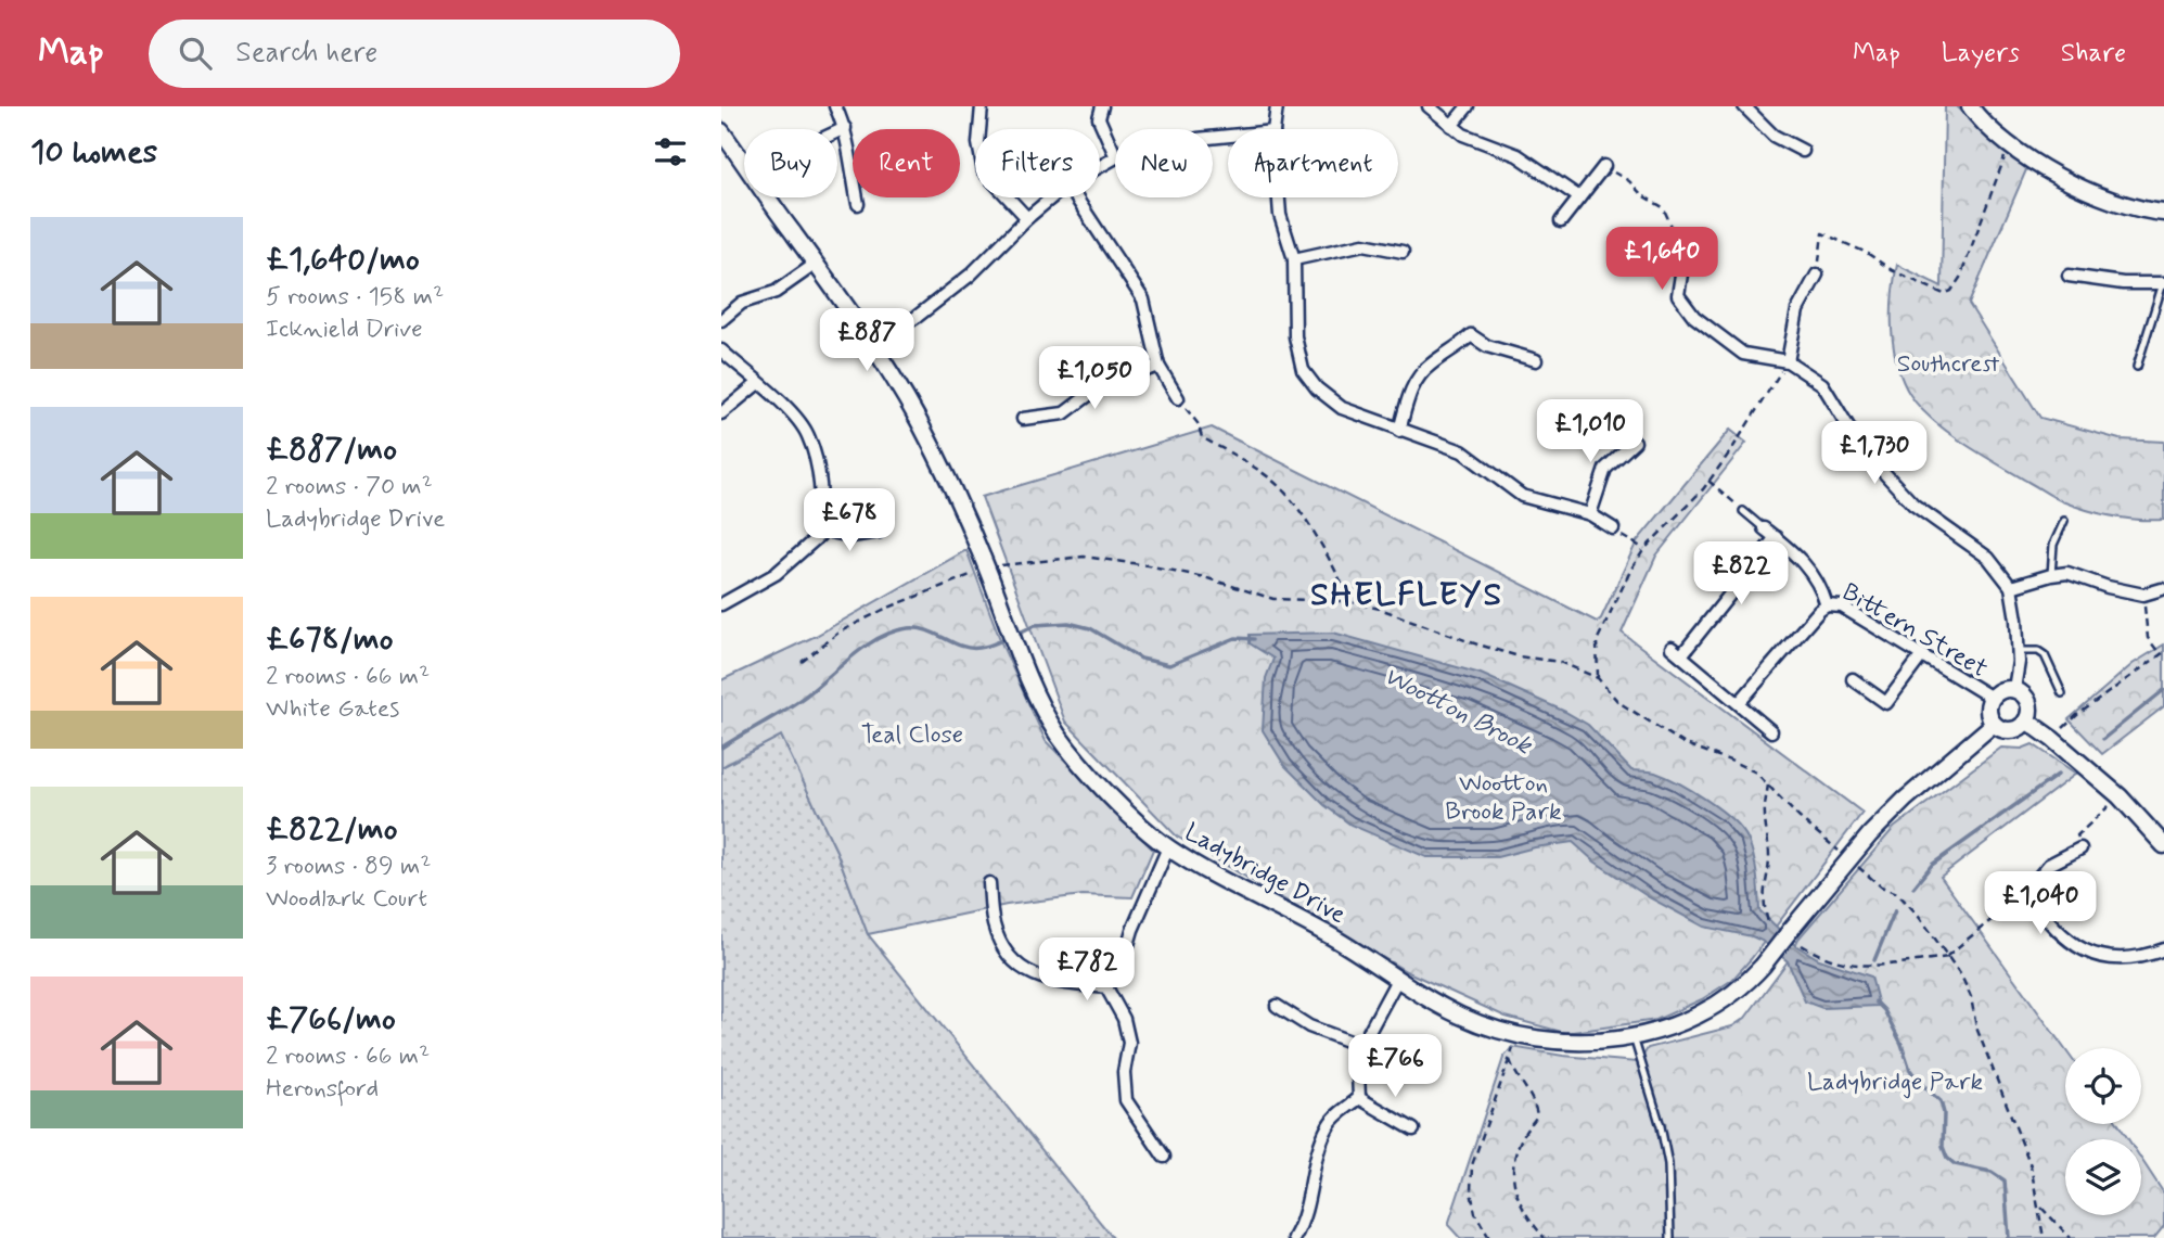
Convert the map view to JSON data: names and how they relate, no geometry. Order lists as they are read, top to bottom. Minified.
{"streets":{"street":["Bittern Street","Ladybridge Drive"]},"crossings":[["Bittern Street","Ladybridge Drive"]],"districts":["SHELFLEYS"],"water":["Wootton Brook"],"parks":["Southcrest","Teal Close","Wootton Brook Park","Ladybridge Park"],"page":{"header":"Map","search":"Search here","nav":["Map","Layers","Share"],"heading":"10 homes","chip":["Buy","Rent","Filters","New","Apartment"],"list":[{"name":"£1,640/mo","note":"5 rooms · 158 m² · Icknield Drive"},{"name":"£887/mo","note":"2 rooms · 70 m² · Ladybridge Drive"},{"name":"£678/mo","note":"2 rooms · 66 m² · White Gates"},{"name":"£822/mo","note":"3 rooms · 89 m² · Woodlark Court"},{"name":"£766/mo","note":"2 rooms · 66 m² · Heronsford"}],"price":["£1,640","£887","£1,050","£1,010","£1,730","£678","£822","£1,040","£782","£766"]}}
